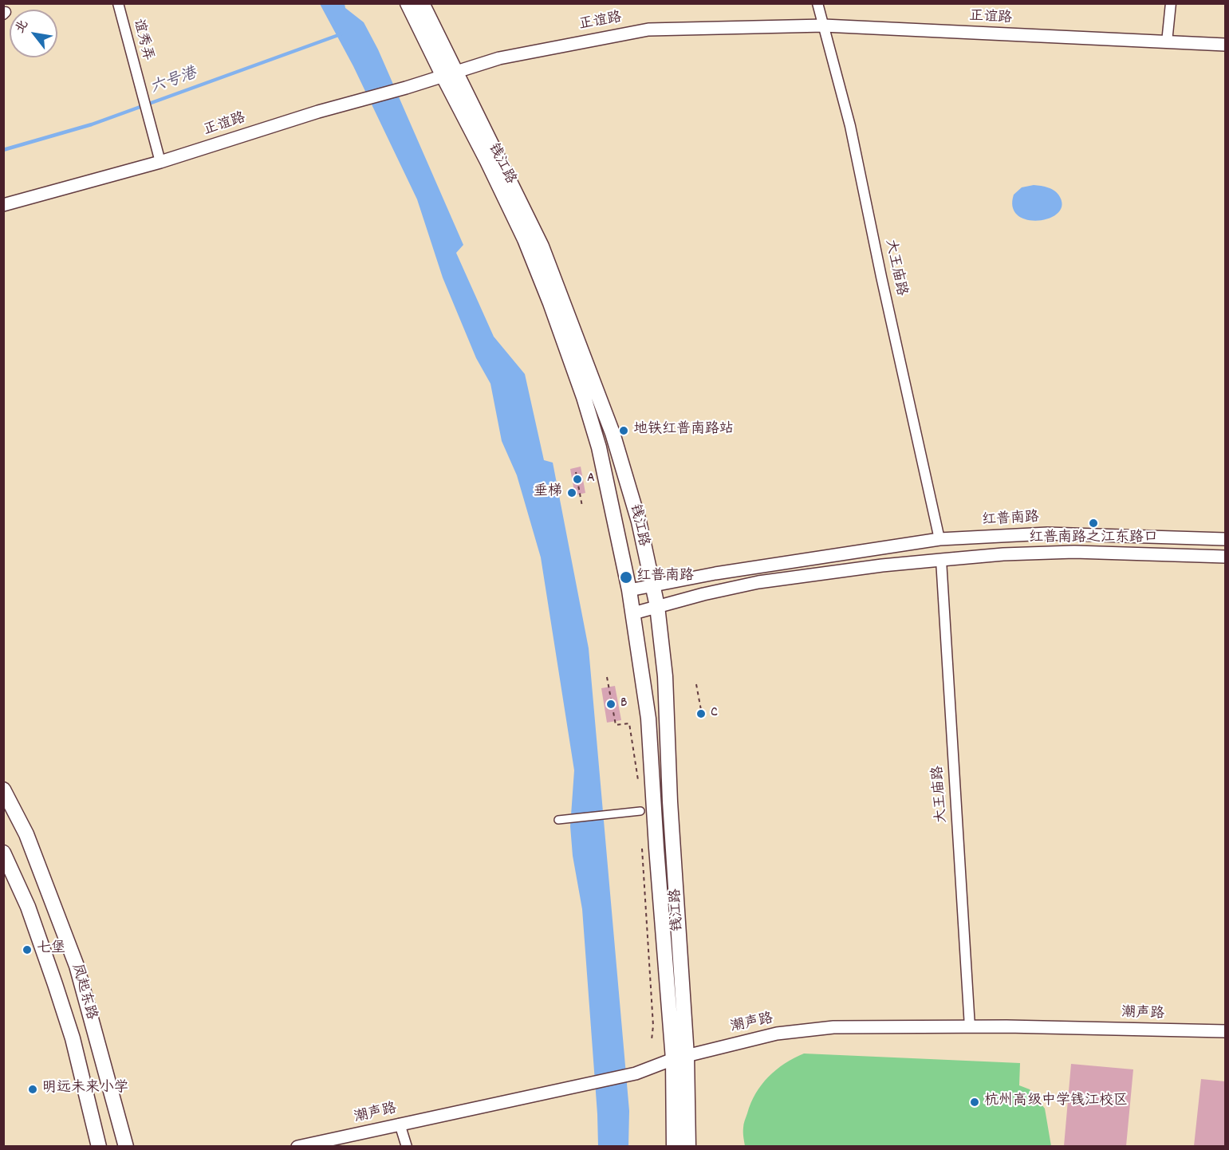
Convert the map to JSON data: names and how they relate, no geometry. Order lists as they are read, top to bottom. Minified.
{"streets":{"main road":["钱江路","凤起东路"],"street":["正谊路","谊秀弄","大王庙路","红普南路","潮声路"]},"crossings":[["正谊路","谊秀弄"],["正谊路","钱江路"],["正谊路","大王庙路"],["钱江路","红普南路"],["钱江路","潮声路"],["大王庙路","红普南路"],["大王庙路","潮声路"]],"water":["六号港"],"places":["地铁红普南路站","A","垂梯","红普南路之江东路口","红普南路","B","C","七堡","明远未来小学","杭州高级中学钱江校区"],"north":"top left"}
